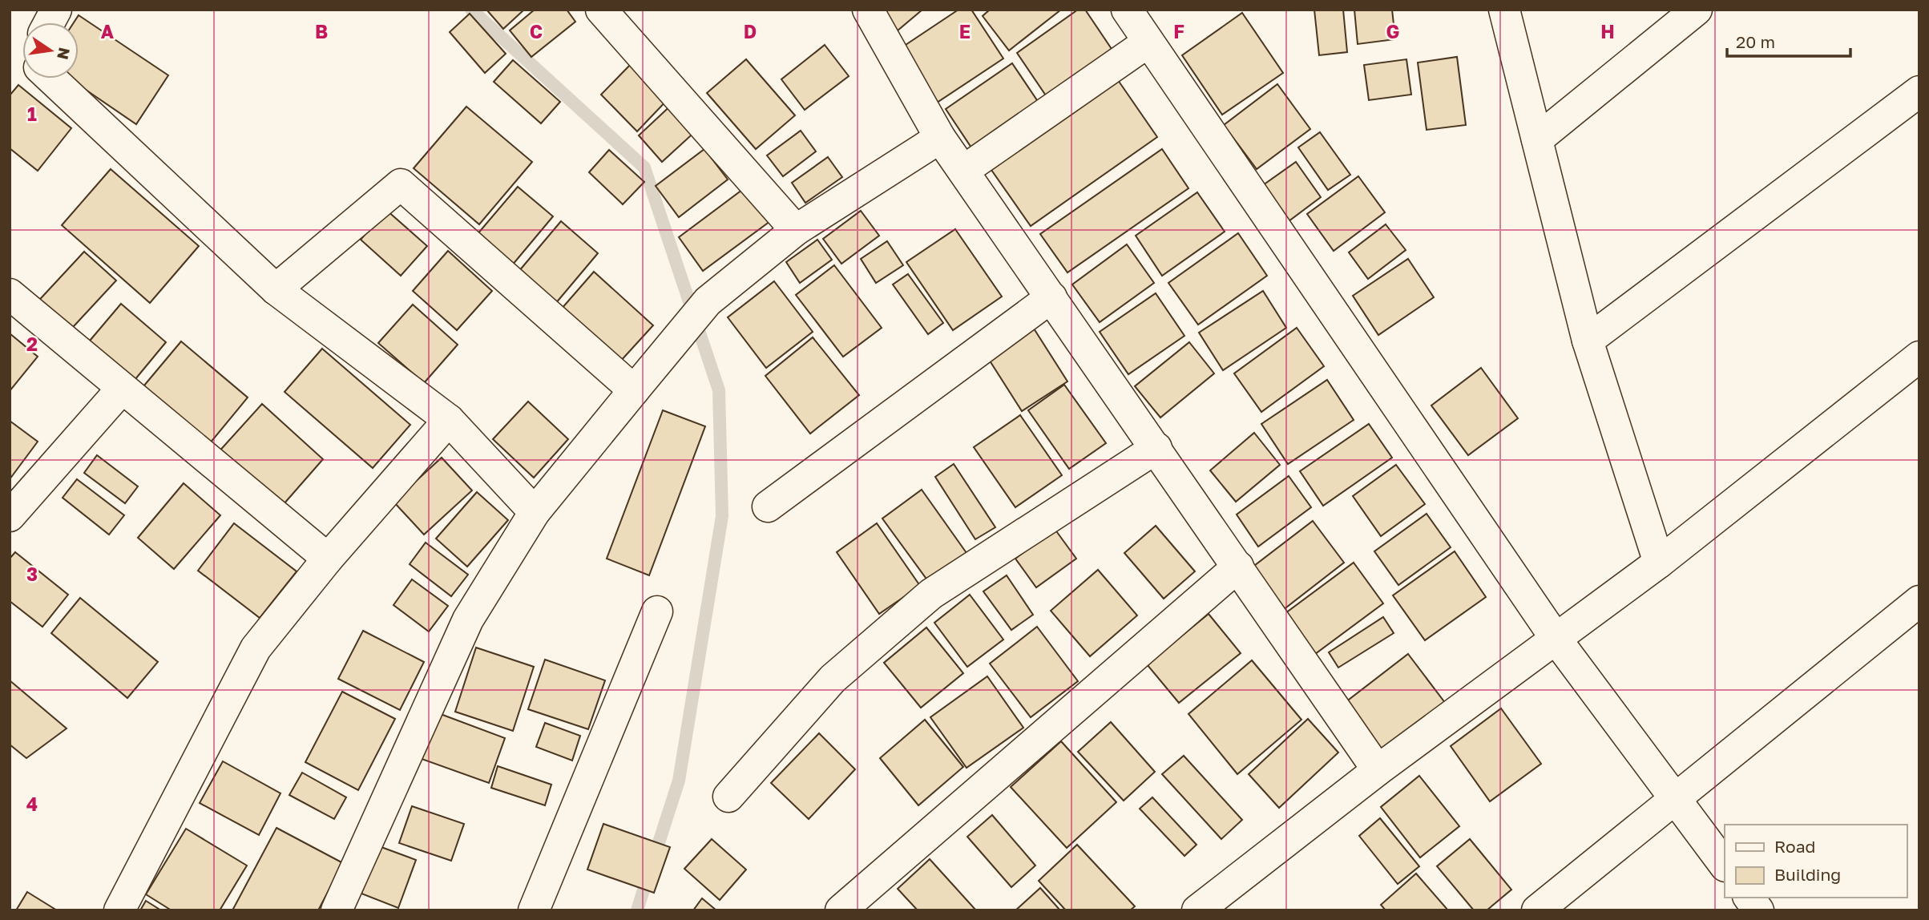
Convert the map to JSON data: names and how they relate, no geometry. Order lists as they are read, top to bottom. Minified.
{"legend":["Road","Building"],"scale_bar":"20 m","north":"right","grid":{"columns":["A","B","C","D","E","F","G","H"],"rows":["1","2","3","4"]}}
